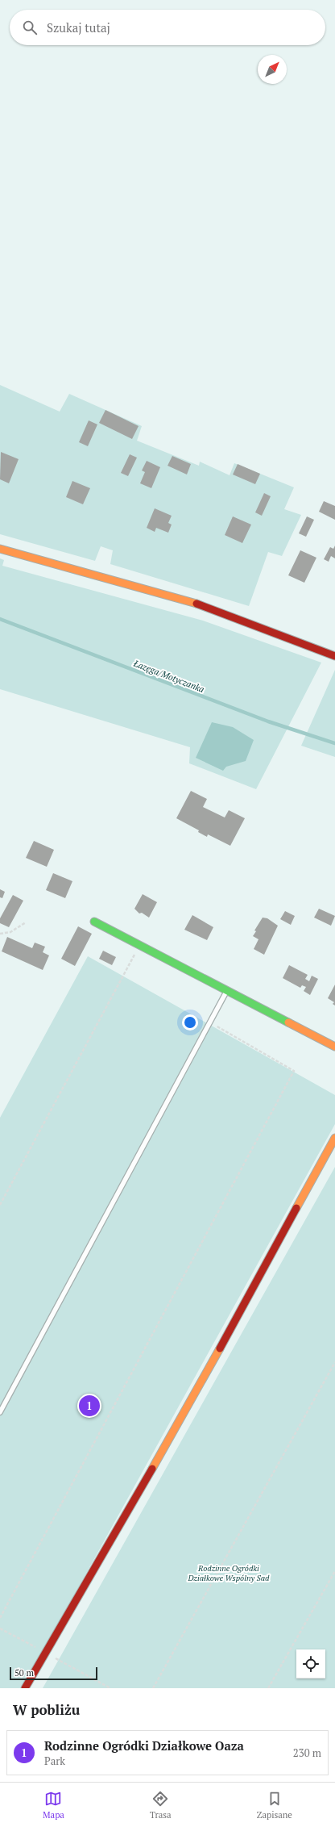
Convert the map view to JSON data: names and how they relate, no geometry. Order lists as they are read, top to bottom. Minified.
{"water":["Łazęga/Motyczanka"],"parks":["Rodzinne Ogródki Działkowe Wspólny Sad"],"scale_bar":"50 m","north":"top right","page":{"search":"Szukaj tutaj","pins":"1","scale":"50 m","heading":"W pobliżu","list":[{"mark":"1","name":"Rodzinne Ogródki Działkowe Oaza","note":"Park","value":"230 m"}],"nav":["Mapa","Trasa","Zapisane"]}}
